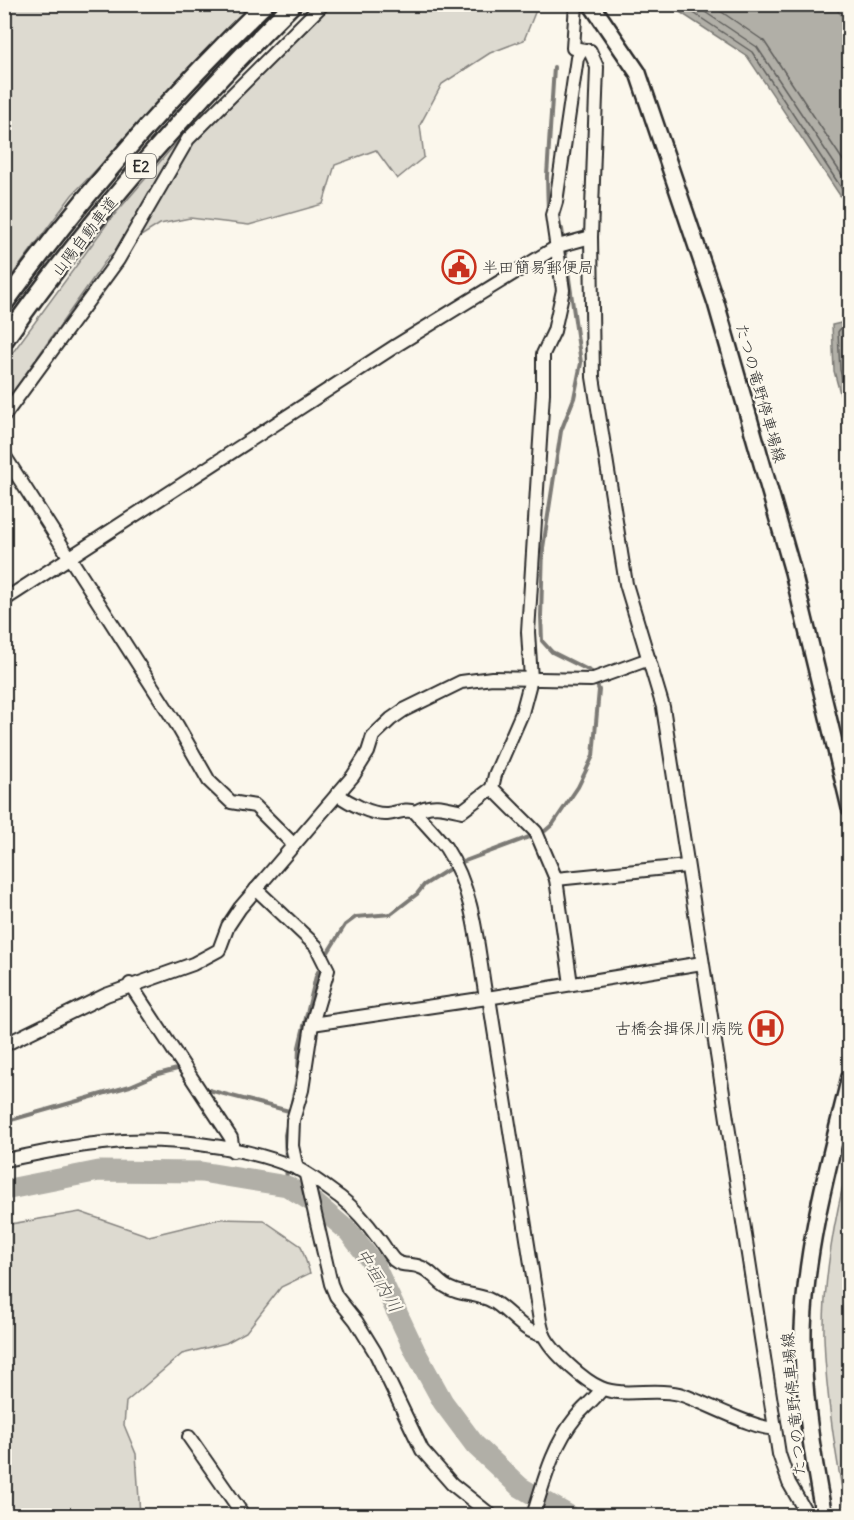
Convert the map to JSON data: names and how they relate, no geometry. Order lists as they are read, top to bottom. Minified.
{"streets":{"highway":["E2","山陽自動車道"],"main road":["たつの竜野停車場線"]},"water":["中垣内川"],"places":{"public building":["半田簡易郵便局"],"hospital":["古橋会揖保川病院"]}}
